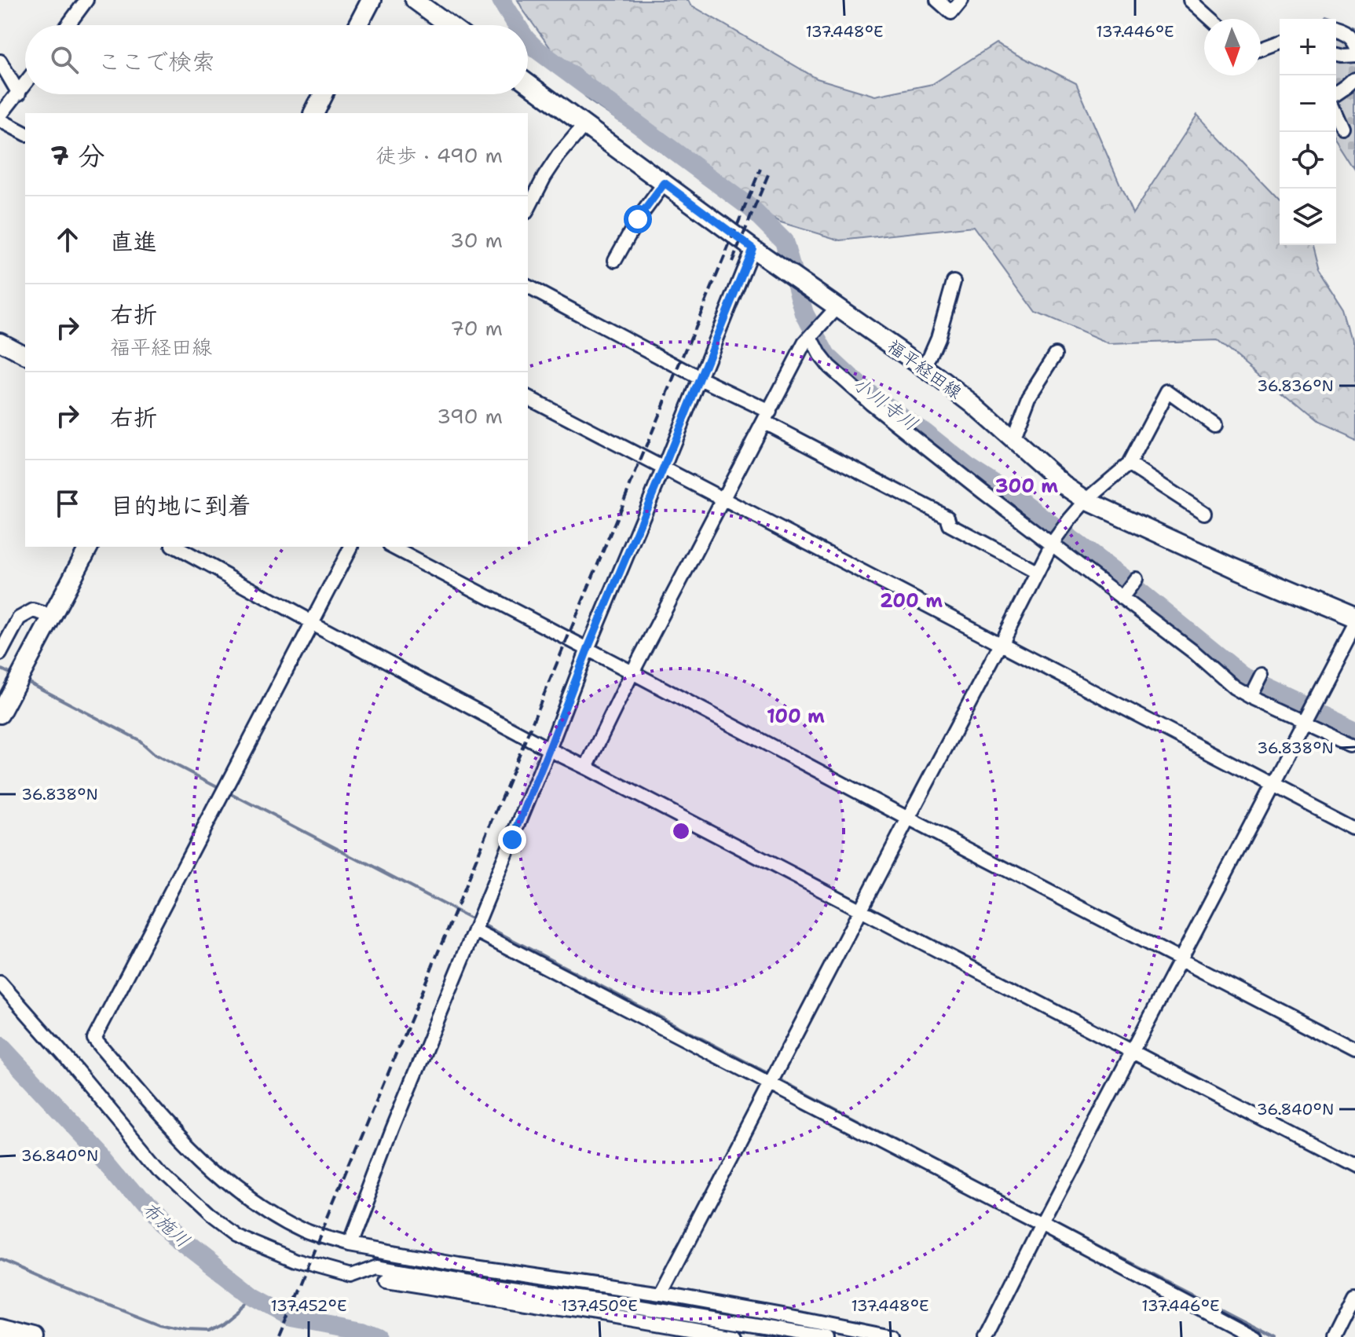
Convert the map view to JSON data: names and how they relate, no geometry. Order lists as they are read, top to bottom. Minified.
{"streets":{"main road":["福平経田線"]},"water":["小川寺川","布施川"],"north":"bottom","page":{"map_buttons":["+","−"],"search":"ここで検索","heading":["7 分","徒歩 · 490 m"],"list":[["直進","30 m"],["右折","福平経田線","70 m"],["右折","390 m"],"目的地に到着"]},"coordinates":["137.448°E","137.446°E","36.836°N","36.838°N","36.840°N","137.452°E","137.450°E"],"rings":["300 m","200 m","100 m"]}
